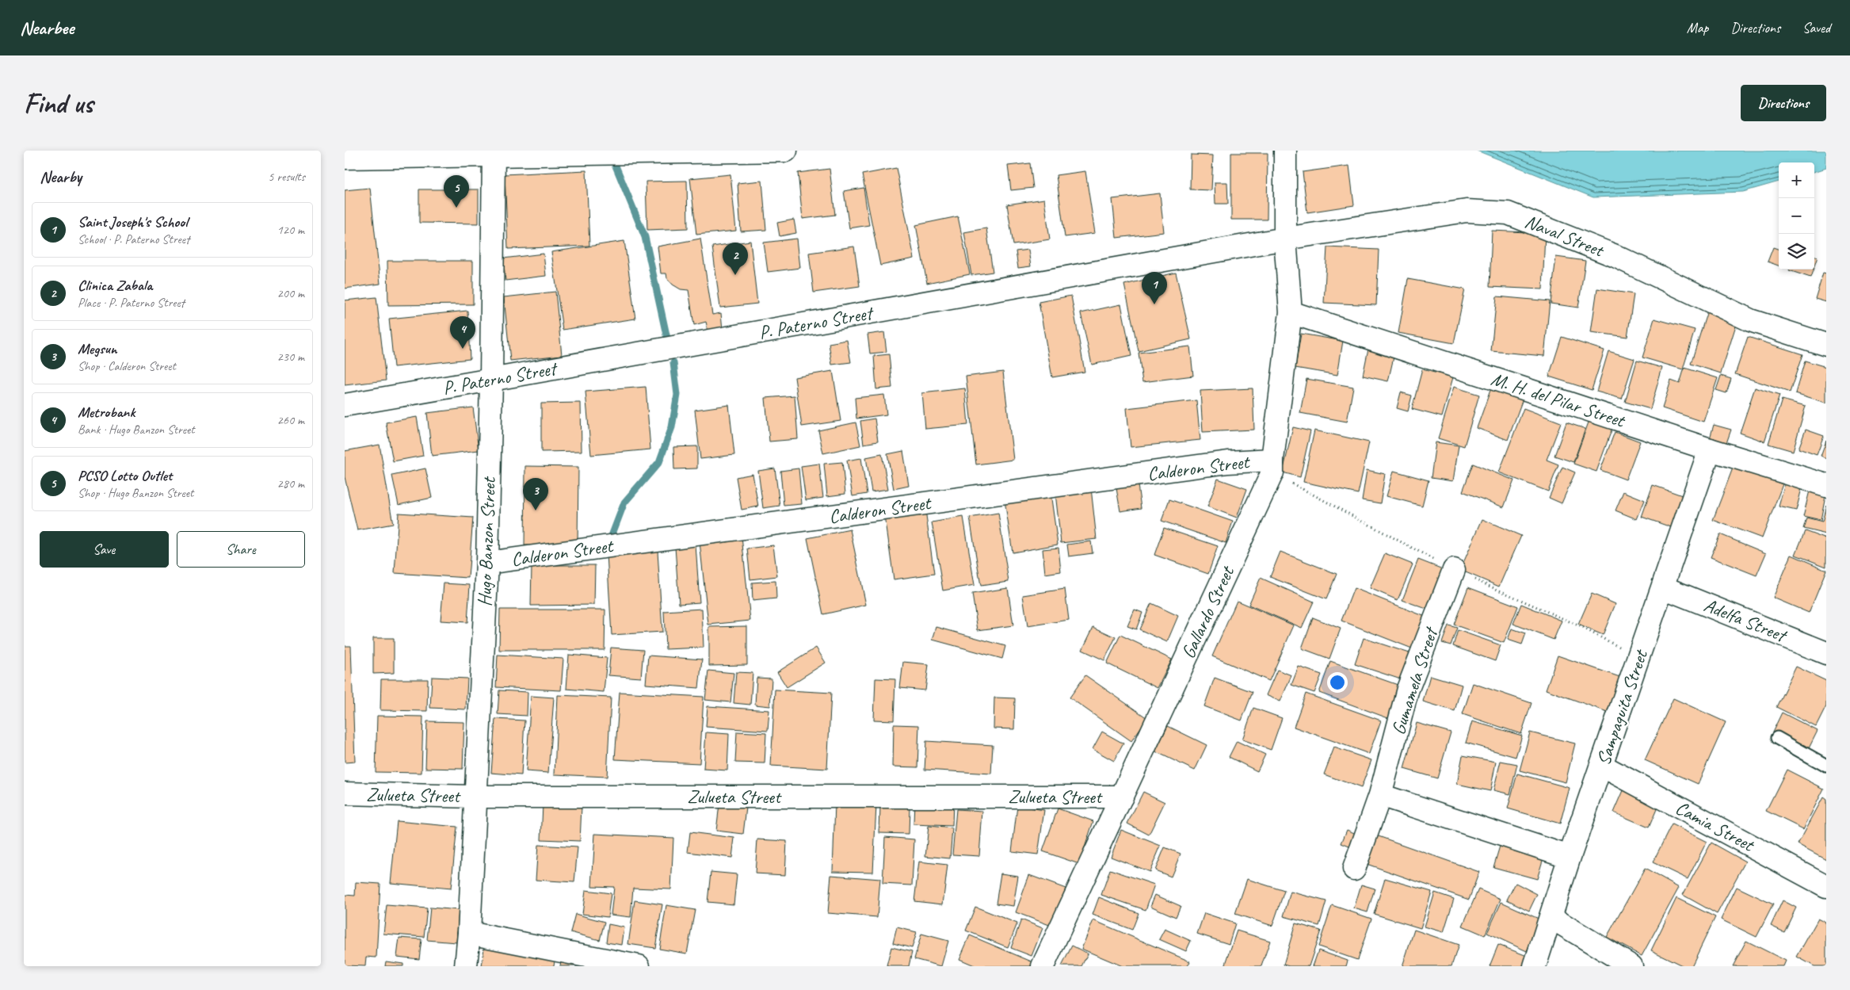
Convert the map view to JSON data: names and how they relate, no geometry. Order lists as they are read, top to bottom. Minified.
{"streets":{"street":["Naval Street","P. Paterno Street","M. H. del Pilar Street","Calderon Street","Hugo Banzon Street","Gallardo Street","Adelfa Street","Gumamela Street","Sampaguita Street","Zulueta Street","Camia Street"]},"crossings":[["Naval Street","P. Paterno Street"],["Naval Street","Gallardo Street"],["P. Paterno Street","Hugo Banzon Street"],["P. Paterno Street","Gallardo Street"],["M. H. del Pilar Street","Gallardo Street"],["M. H. del Pilar Street","Sampaguita Street"],["Calderon Street","Hugo Banzon Street"],["Calderon Street","Gallardo Street"],["Hugo Banzon Street","Zulueta Street"],["Gallardo Street","Zulueta Street"],["Adelfa Street","Sampaguita Street"],["Sampaguita Street","Camia Street"]],"page":{"header":"Nearbee","nav":["Map","Directions","Saved"],"buttons":["Directions",["Save","Share"]],"title":"Find us","heading":["Nearby","5 results"],"map_buttons":["+","−"],"pins":["5","2","1","4","3"],"list":[{"mark":"1","name":"Saint Joseph's School","note":"School · P. Paterno Street","value":"120 m"},{"mark":"2","name":"Clinica Zabala","note":"Place · P. Paterno Street","value":"200 m"},{"mark":"3","name":"Megsun","note":"Shop · Calderon Street","value":"230 m"},{"mark":"4","name":"Metrobank","note":"Bank · Hugo Banzon Street","value":"260 m"},{"mark":"5","name":"PCSO Lotto Outlet","note":"Shop · Hugo Banzon Street","value":"280 m"}]}}
